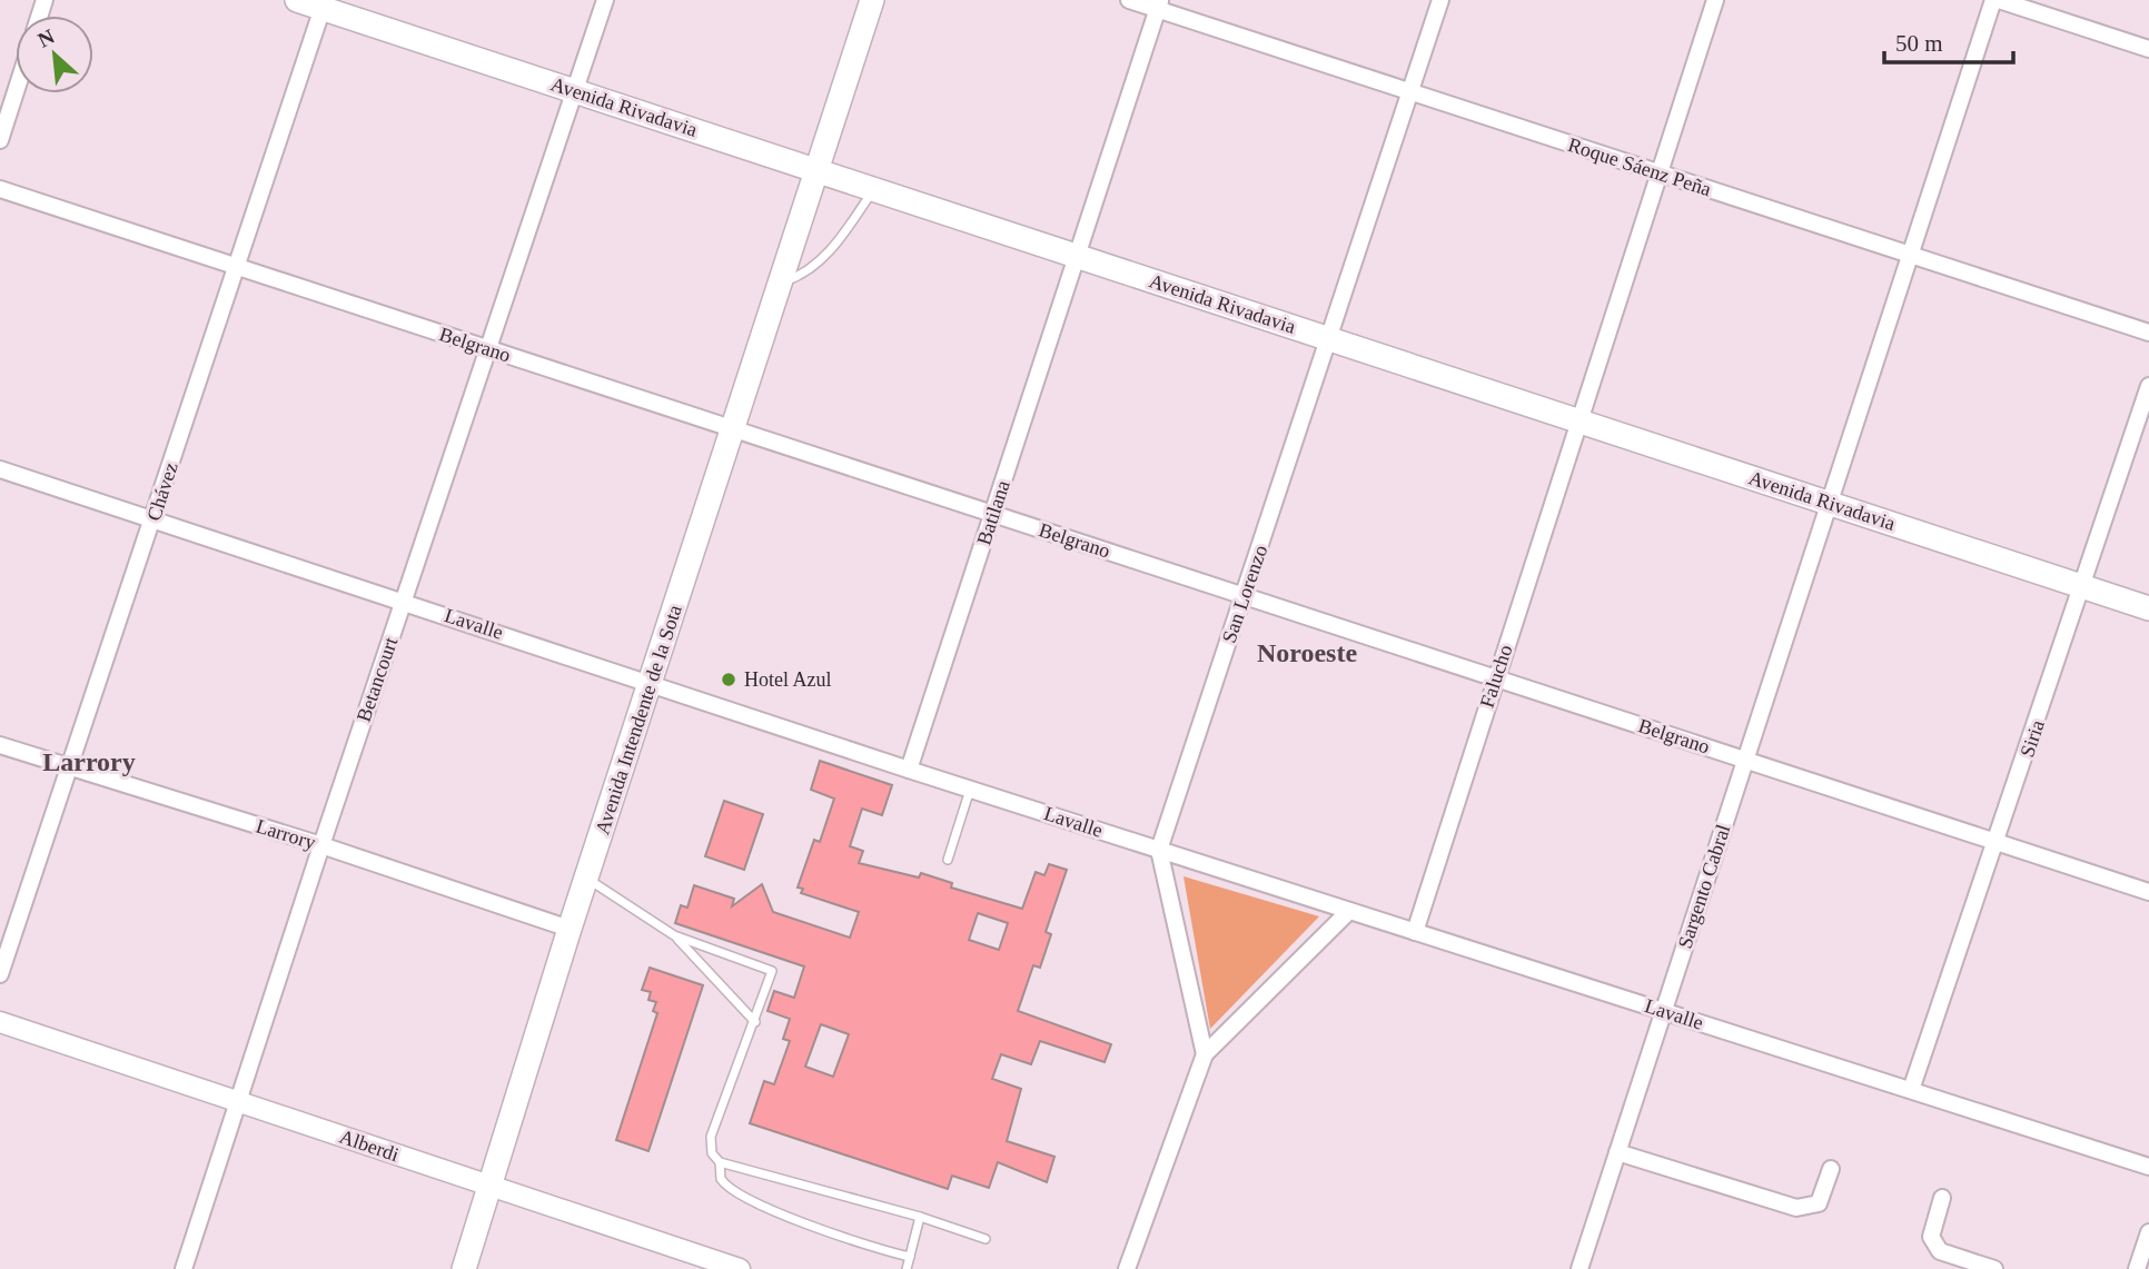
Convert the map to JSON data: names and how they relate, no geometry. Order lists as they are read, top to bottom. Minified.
{"streets":{"main road":["Avenida Rivadavia","Avenida Intendente de la Sota"],"street":["Roque Sáenz Peña","Belgrano","Chávez","Batilana","San Lorenzo","Lavalle","Falucho","Betancourt","Siria","Larrory","Sargento Cabral","Alberdi"]},"crossings":[["Avenida Rivadavia","Chávez"],["Avenida Rivadavia","Batilana"],["Avenida Rivadavia","San Lorenzo"],["Avenida Rivadavia","Falucho"],["Avenida Rivadavia","Betancourt"],["Avenida Rivadavia","Avenida Intendente de la Sota"],["Avenida Rivadavia","Siria"],["Avenida Rivadavia","Sargento Cabral"],["Roque Sáenz Peña","Batilana"],["Roque Sáenz Peña","San Lorenzo"],["Roque Sáenz Peña","Falucho"],["Roque Sáenz Peña","Sargento Cabral"],["Belgrano","Chávez"],["Belgrano","Batilana"],["Belgrano","San Lorenzo"],["Belgrano","Falucho"],["Belgrano","Betancourt"],["Belgrano","Avenida Intendente de la Sota"],["Belgrano","Siria"],["Belgrano","Sargento Cabral"],["Chávez","Lavalle"],["Chávez","Larrory"],["Batilana","Lavalle"],["San Lorenzo","Lavalle"],["Lavalle","Falucho"],["Lavalle","Betancourt"],["Lavalle","Avenida Intendente de la Sota"],["Lavalle","Siria"],["Lavalle","Sargento Cabral"],["Betancourt","Larrory"],["Betancourt","Alberdi"],["Avenida Intendente de la Sota","Larrory"],["Avenida Intendente de la Sota","Alberdi"]],"districts":["Noroeste","Larrory"],"places":["Hotel Azul"],"scale_bar":"50 m","north":"top left"}
